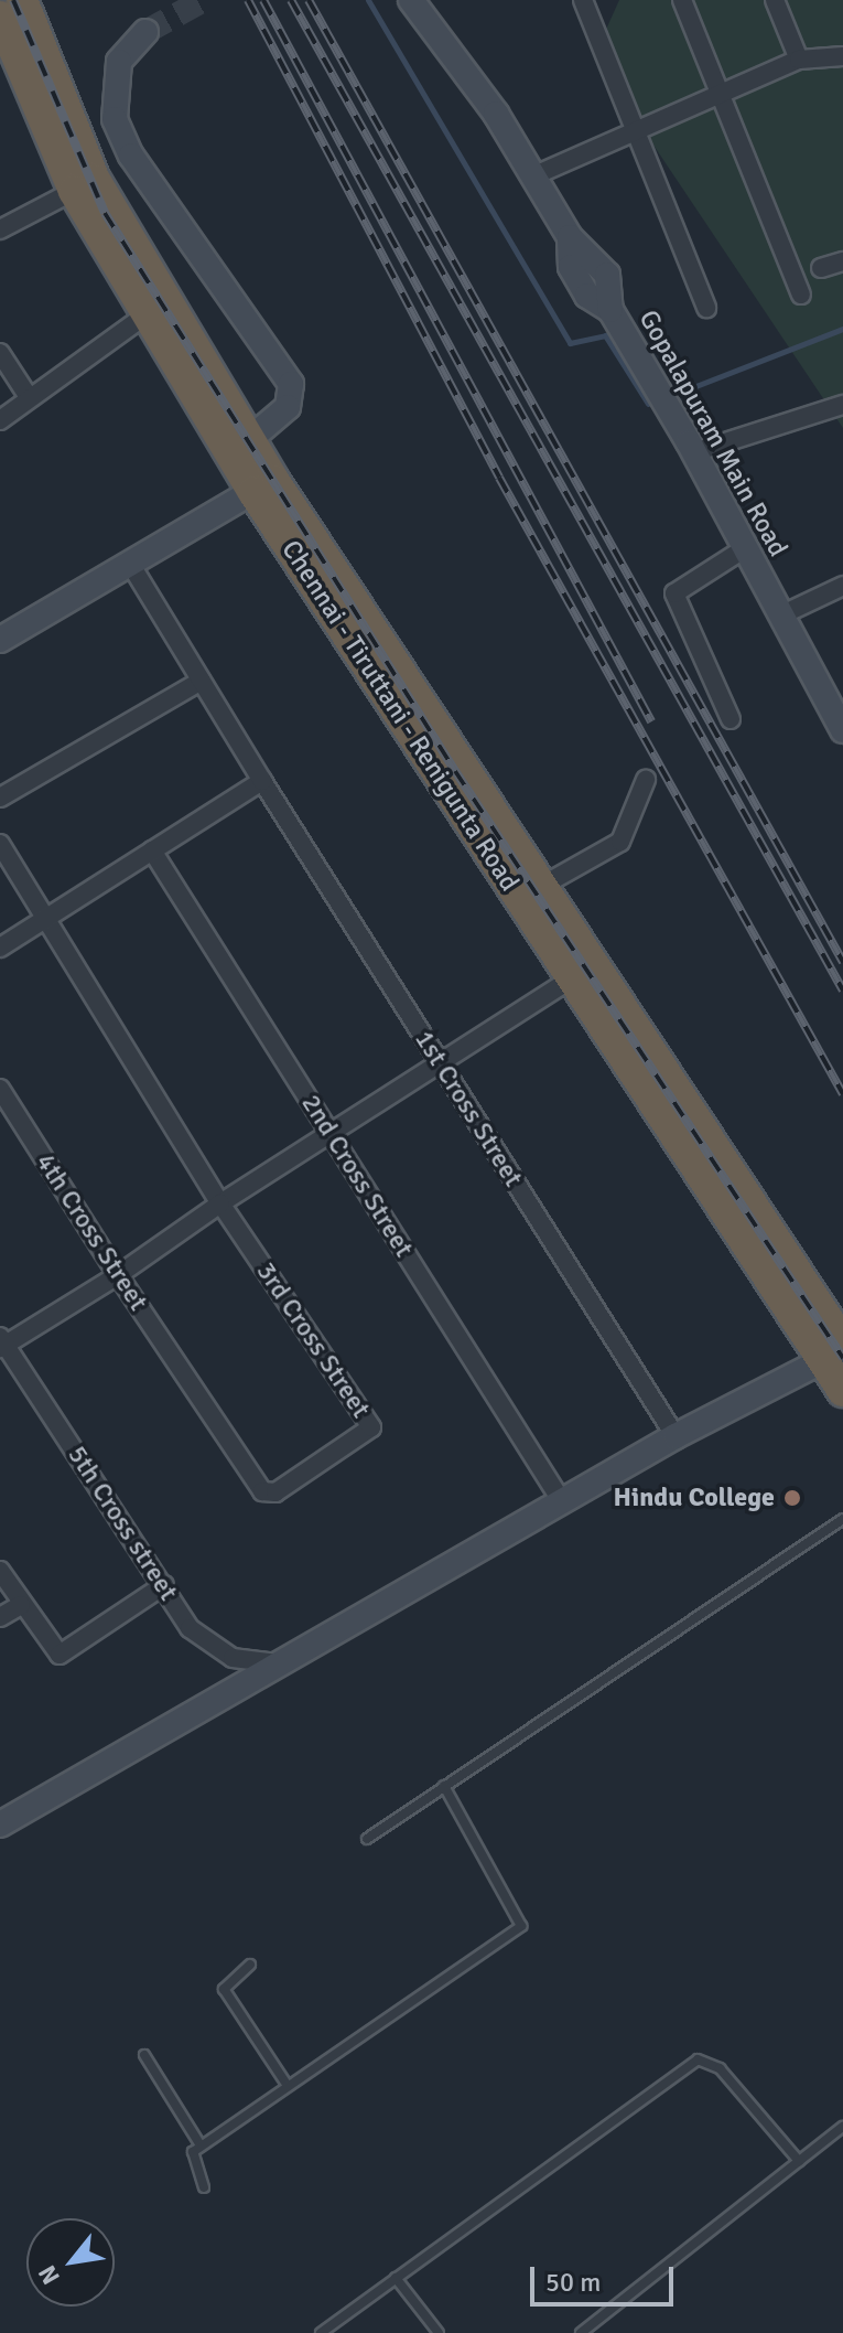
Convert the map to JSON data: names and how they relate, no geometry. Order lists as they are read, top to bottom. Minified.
{"streets":{"highway":["Chennai - Tiruttani - Renigunta Road"],"street":["Gopalapuram Main Road","1st Cross Street","2nd Cross Street","4th Cross Street","3rd Cross Street","5th Cross street"]},"crossings":[["4th Cross Street","3rd Cross Street"]],"places":["Hindu College"],"scale_bar":"50 m","north":"bottom left"}
